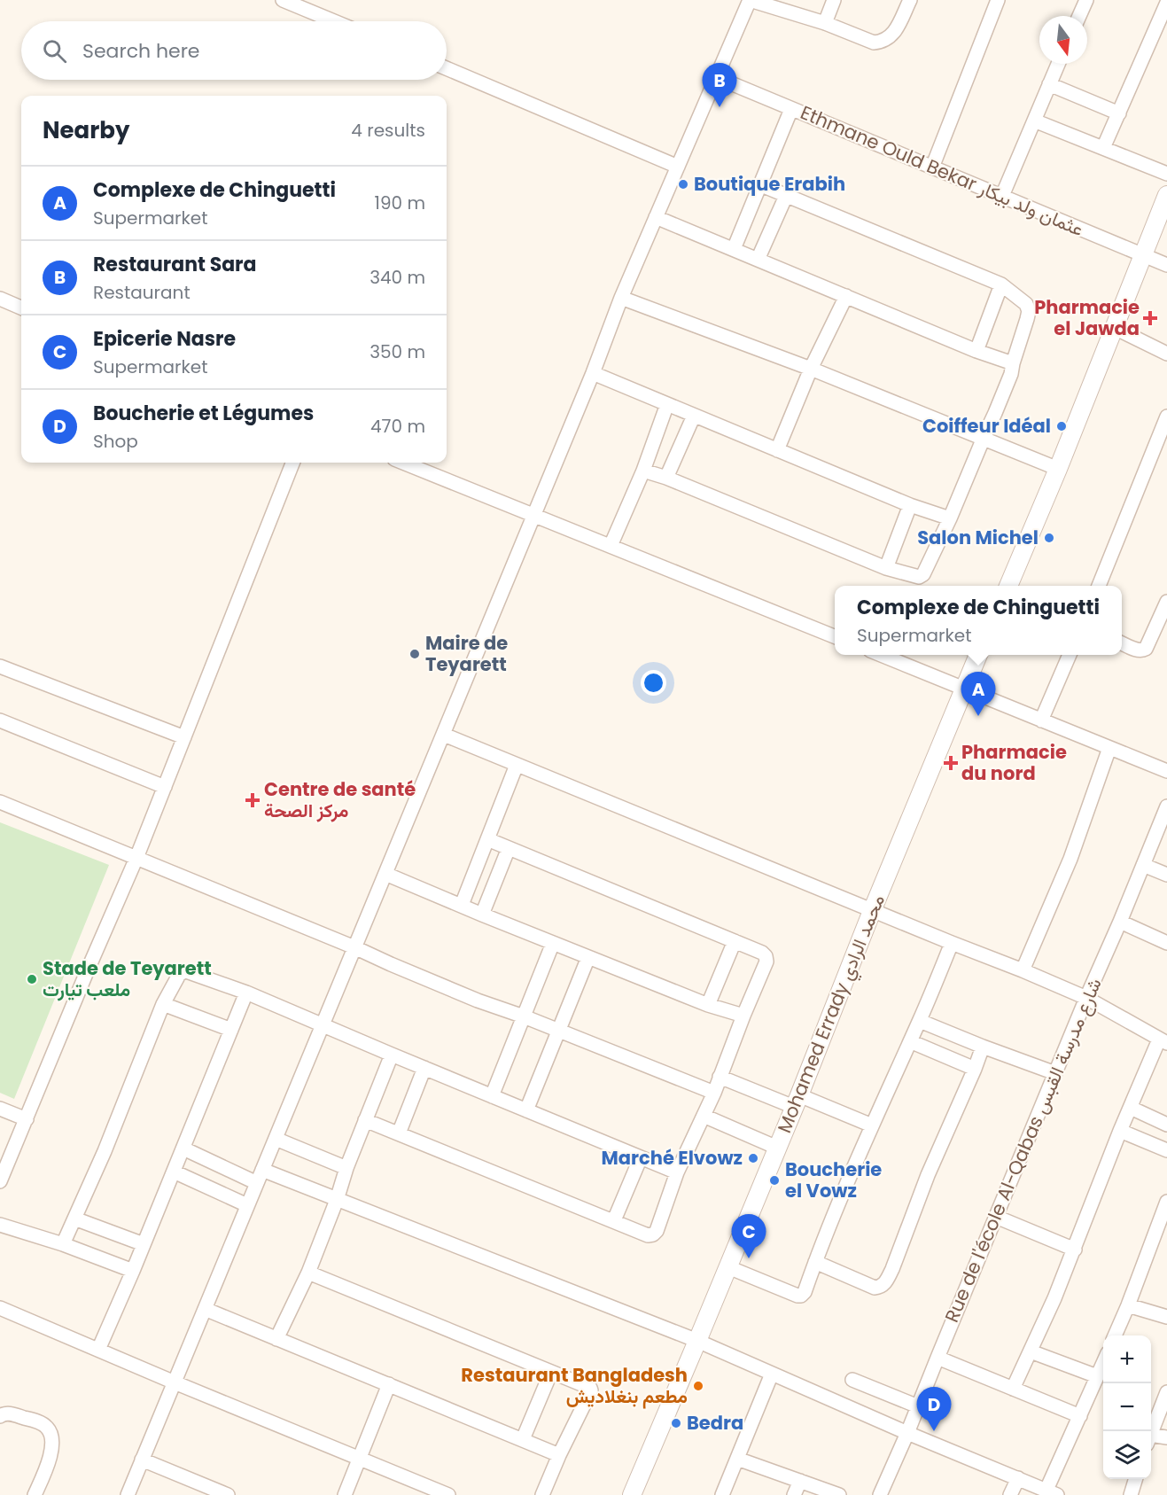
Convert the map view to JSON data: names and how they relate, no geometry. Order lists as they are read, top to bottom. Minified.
{"streets":{"street":["Ethmane Ould Bekar عثمان ولد بيكار","Mohamed Errady محمد الرادي","Rue de l'école Al-Qabas شارع مدرسة القبس"]},"places":{"other":["Boutique Erabih","Coiffeur Idéal","Salon Michel","Maire de Teyarett","Stade de Teyarett ملعب تيارت","Marché Elvowz","Boucherie el Vowz","Restaurant Bangladesh مطعم بنغلاديش","Bedra"],"health":["Pharmacie el Jawda","Pharmacie du nord","Centre de santé مركز الصحة"]},"north":"bottom","page":{"search":"Search here","pins":["B","A","C","D"],"heading":["Nearby","4 results"],"list":[{"mark":"A","name":"Complexe de Chinguetti","note":"Supermarket","value":"190 m"},{"mark":"B","name":"Restaurant Sara","note":"Restaurant","value":"340 m"},{"mark":"C","name":"Epicerie Nasre","note":"Supermarket","value":"350 m"},{"mark":"D","name":"Boucherie et Légumes","note":"Shop","value":"470 m"}],"popup":["Complexe de Chinguetti","Supermarket"],"map_buttons":["+","−"]}}
